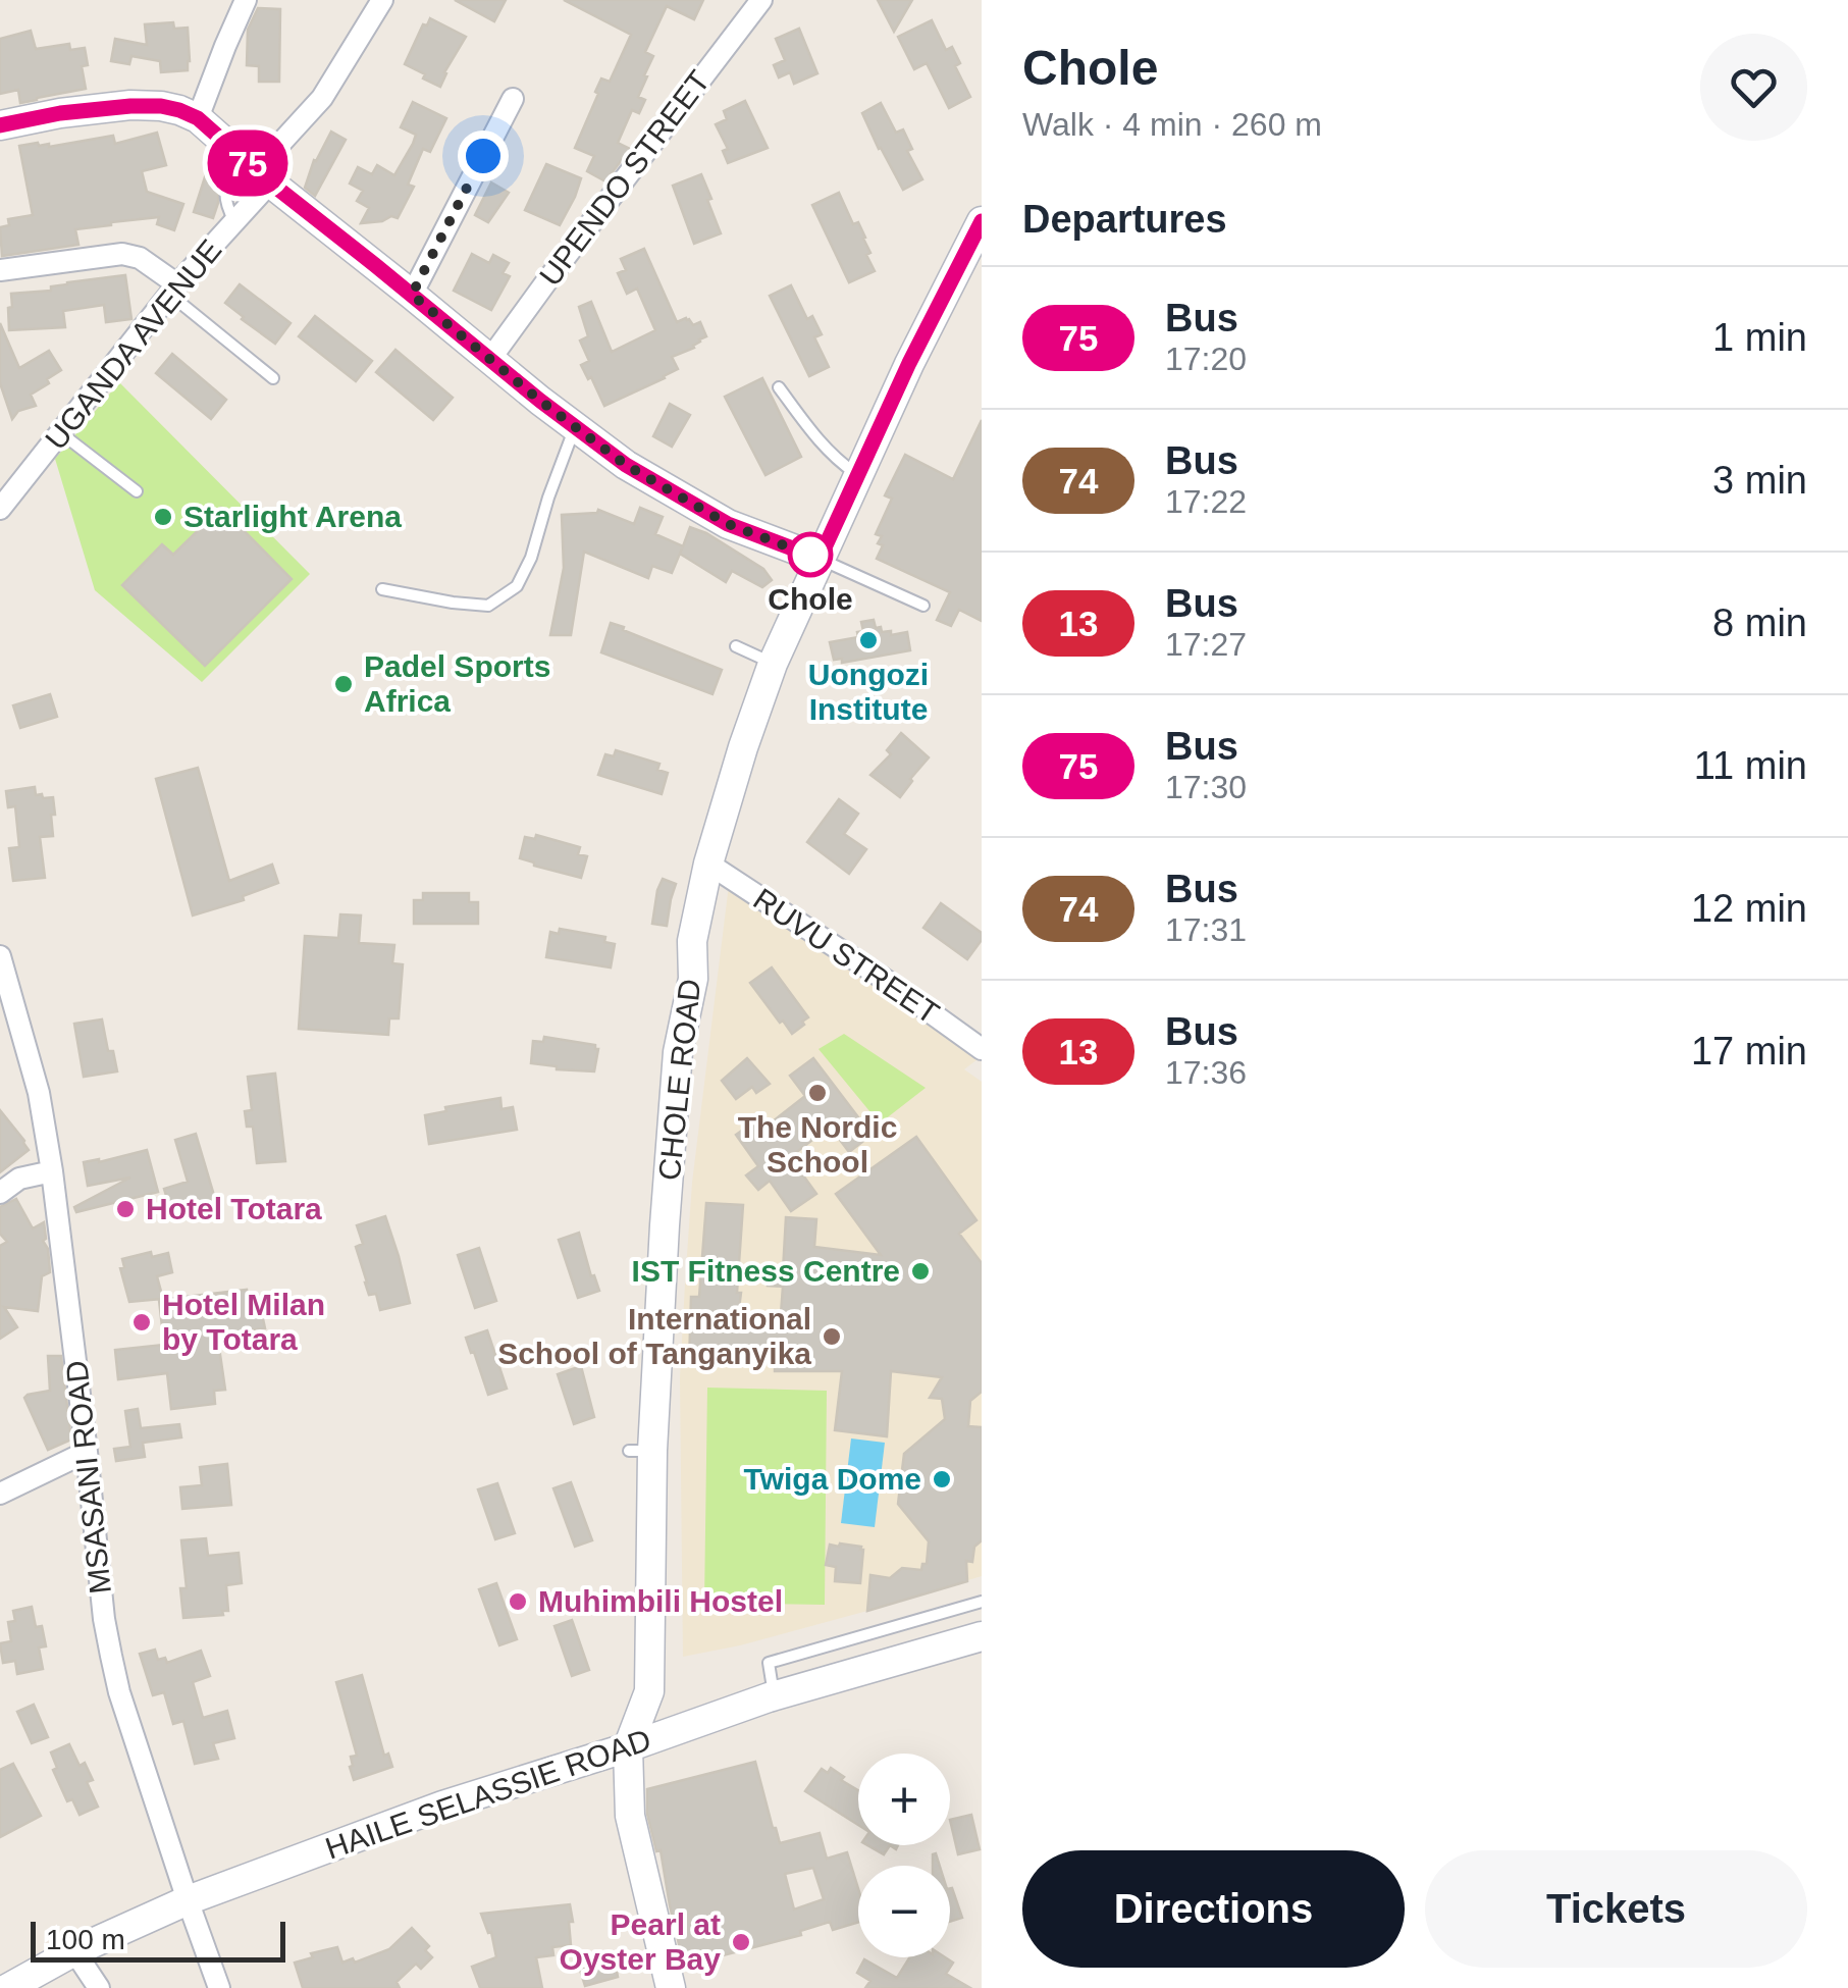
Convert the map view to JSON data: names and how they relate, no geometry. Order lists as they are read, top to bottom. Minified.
{"streets":{"street":["UPENDO STREET","UGANDA AVENUE","RUVU STREET","CHOLE ROAD","MSASANI ROAD","HAILE SELASSIE ROAD"]},"crossings":[["RUVU STREET","CHOLE ROAD"],["CHOLE ROAD","HAILE SELASSIE ROAD"],["MSASANI ROAD","HAILE SELASSIE ROAD"]],"places":["Starlight Arena","Chole","Uongozi Institute","Padel Sports Africa","The Nordic School","Hotel Totara","IST Fitness Centre","Hotel Milan by Totara","International School of Tanganyika","Twiga Dome","Muhimbili Hostel","Pearl at Oyster Bay"],"lines":["bus line 75"],"scale_bar":"100 m","page":{"on_map":"75","heading":[["Chole","Walk · 4 min · 260 m"],"Departures"],"list":[{"mark":"75","name":"Bus","note":"17:20","value":"1 min"},{"mark":"74","name":"Bus","note":"17:22","value":"3 min"},{"mark":"13","name":"Bus","note":"17:27","value":"8 min"},{"mark":"75","name":"Bus","note":"17:30","value":"11 min"},{"mark":"74","name":"Bus","note":"17:31","value":"12 min"},{"mark":"13","name":"Bus","note":"17:36","value":"17 min"}],"map_buttons":["+","−"],"buttons":["Directions","Tickets"],"scale":"100 m"}}
